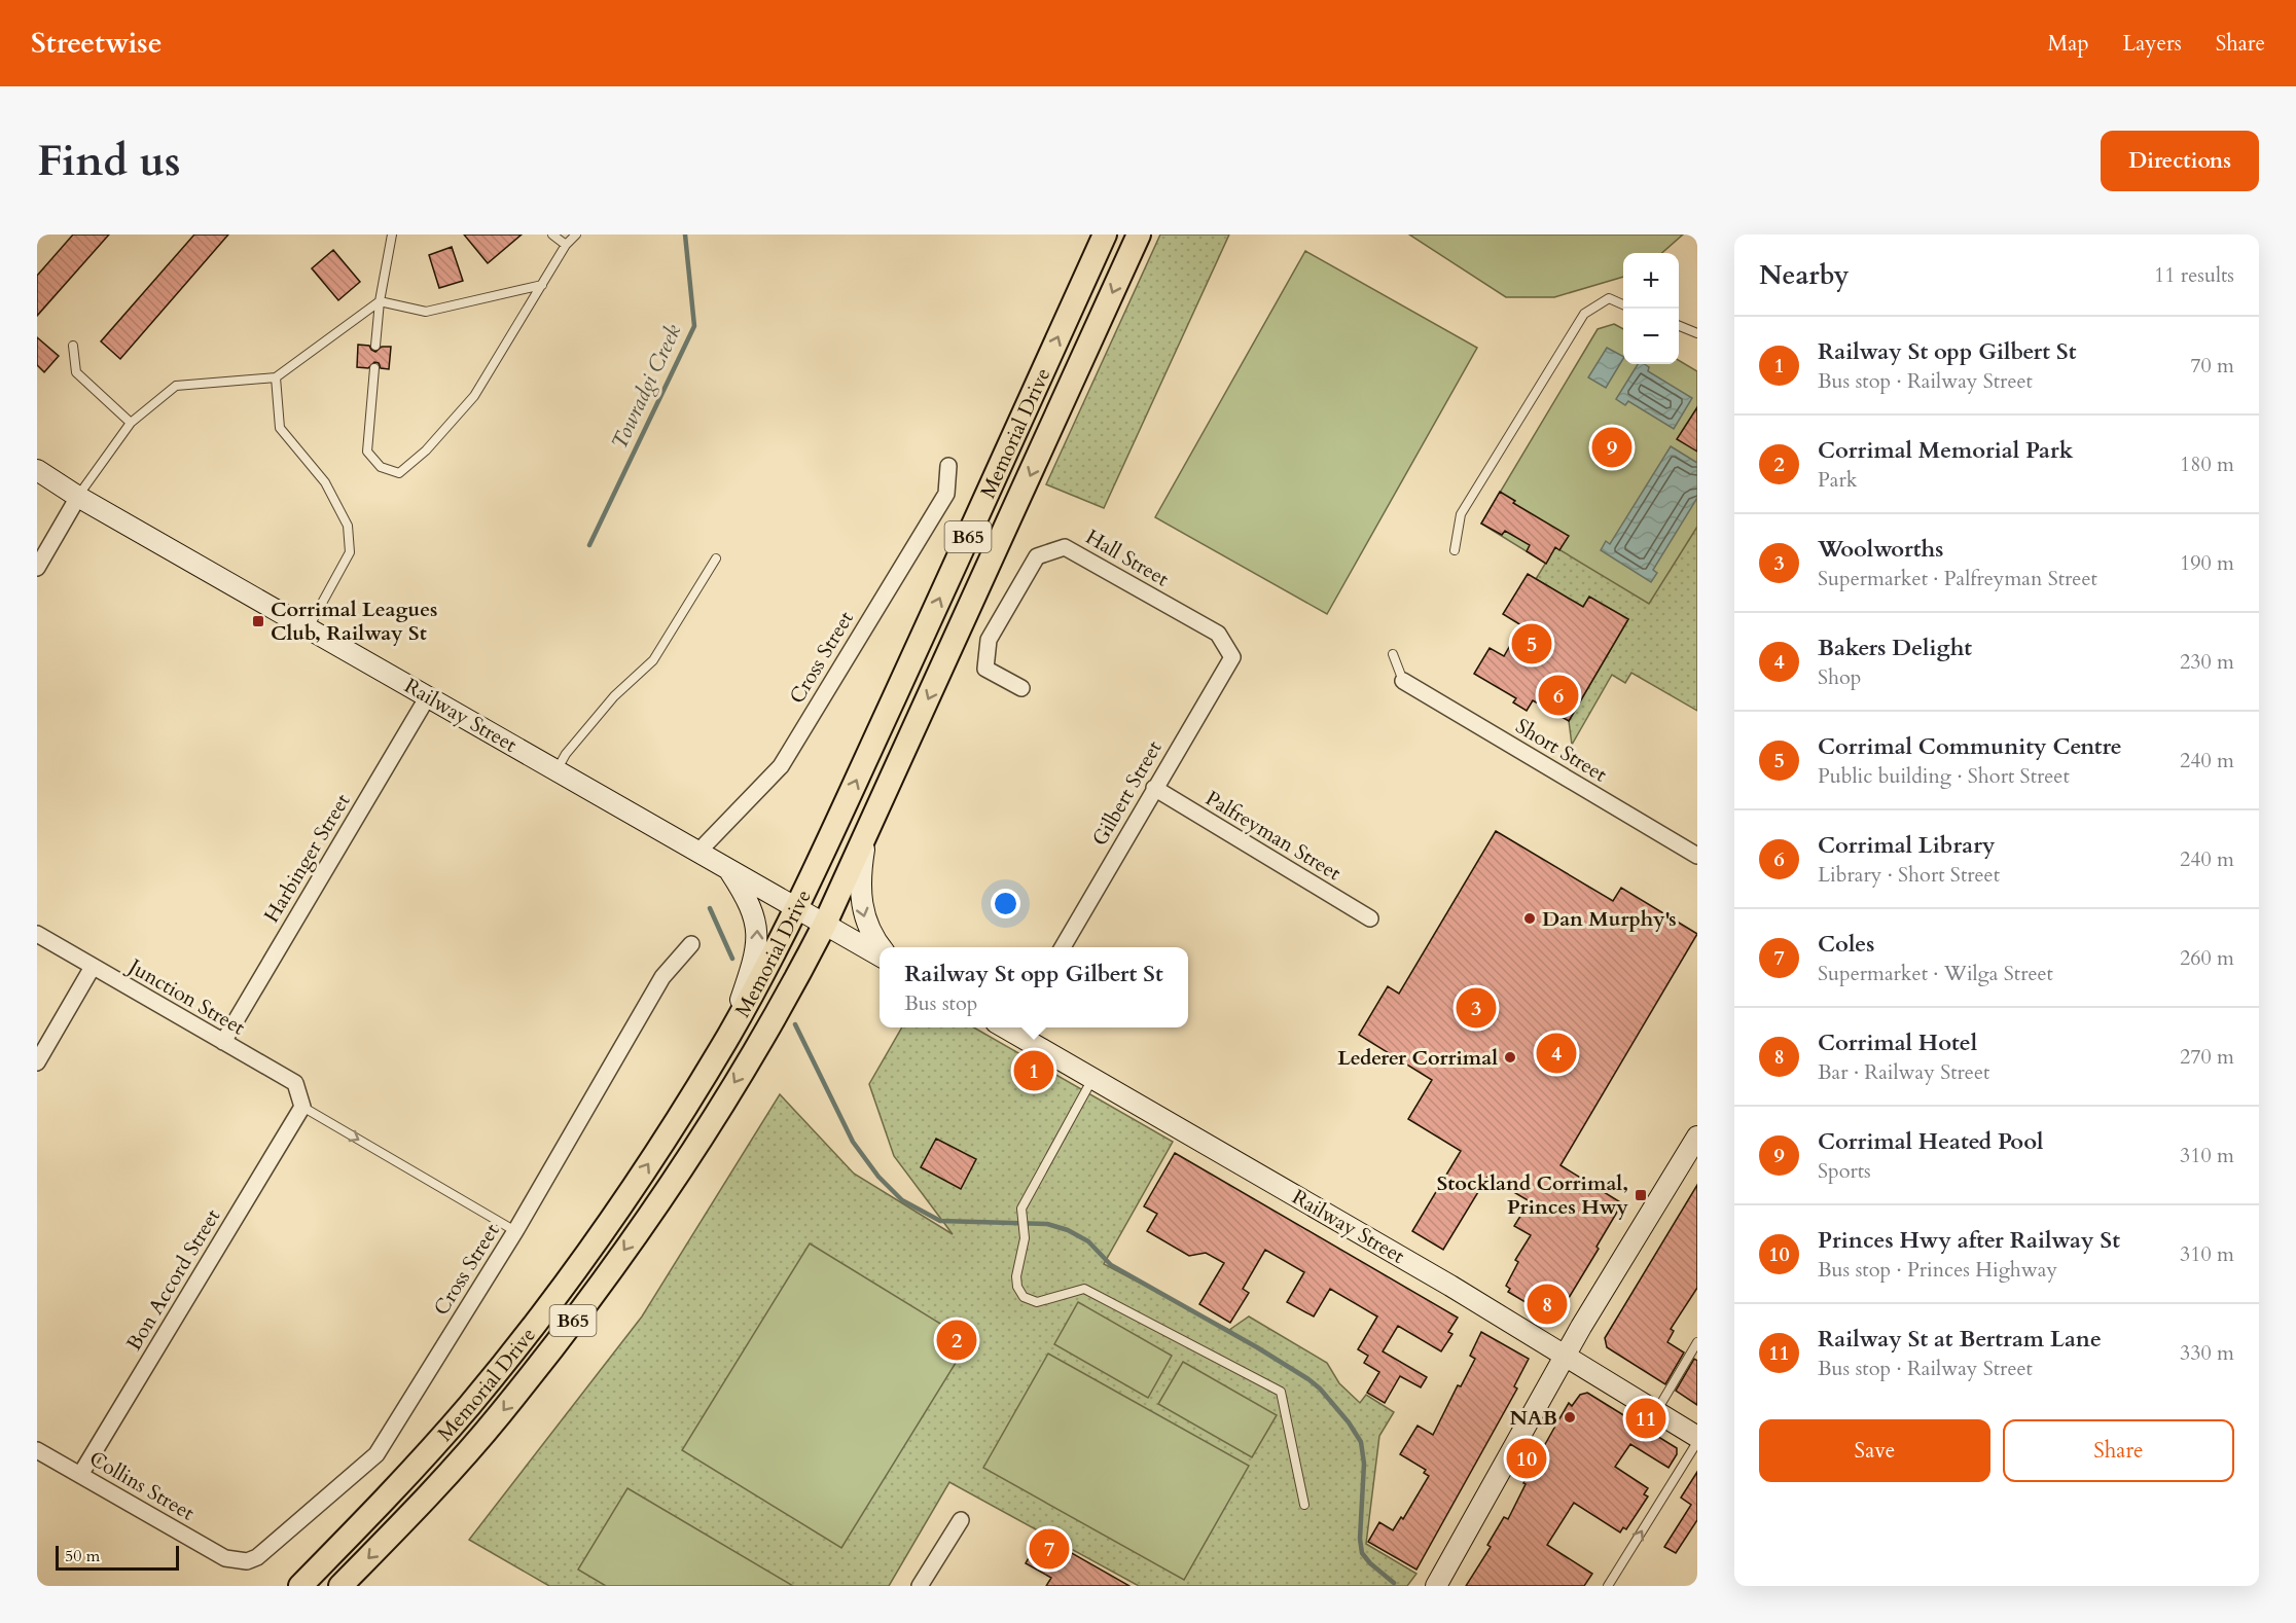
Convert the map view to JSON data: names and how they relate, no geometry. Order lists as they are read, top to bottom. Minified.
{"streets":{"main road":["Memorial Drive","B65","Railway Street"],"street":["Hall Street","Cross Street","Short Street","Gilbert Street","Palfreyman Street","Harbinger Street","Junction Street","Bon Accord Street","Collins Street"]},"crossings":[["Memorial Drive","Railway Street"],["Hall Street","Gilbert Street"],["Cross Street","Railway Street"],["Cross Street","Collins Street"],["Railway Street","Harbinger Street"],["Gilbert Street","Palfreyman Street"],["Harbinger Street","Junction Street"],["Junction Street","Bon Accord Street"],["Bon Accord Street","Collins Street"]],"water":["Towradgi Creek"],"places":{"transit":["Corrimal Leagues Club, Railway St","Stockland Corrimal, Princes Hwy"],"other":["Dan Murphy's","Lederer Corrimal","NAB"]},"scale_bar":"50 m","page":{"header":"Streetwise","nav":["Map","Layers","Share"],"buttons":["Directions",["Save","Share"]],"title":"Find us","heading":["Nearby","11 results"],"map_buttons":["+","−"],"list":[{"mark":"1","name":"Railway St opp Gilbert St","note":"Bus stop · Railway Street","value":"70 m"},{"mark":"2","name":"Corrimal Memorial Park","note":"Park","value":"180 m"},{"mark":"3","name":"Woolworths","note":"Supermarket · Palfreyman Street","value":"190 m"},{"mark":"4","name":"Bakers Delight","note":"Shop","value":"230 m"},{"mark":"5","name":"Corrimal Community Centre","note":"Public building · Short Street","value":"240 m"},{"mark":"6","name":"Corrimal Library","note":"Library · Short Street","value":"240 m"},{"mark":"7","name":"Coles","note":"Supermarket · Wilga Street","value":"260 m"},{"mark":"8","name":"Corrimal Hotel","note":"Bar · Railway Street","value":"270 m"},{"mark":"9","name":"Corrimal Heated Pool","note":"Sports","value":"310 m"},{"mark":"10","name":"Princes Hwy after Railway St","note":"Bus stop · Princes Highway","value":"310 m"},{"mark":"11","name":"Railway St at Bertram Lane","note":"Bus stop · Railway Street","value":"330 m"}],"pins":["9","5","6","3","4","1","8","2","11","10","7"],"popup":["Railway St opp Gilbert St","Bus stop"],"scale":"50 m"}}
